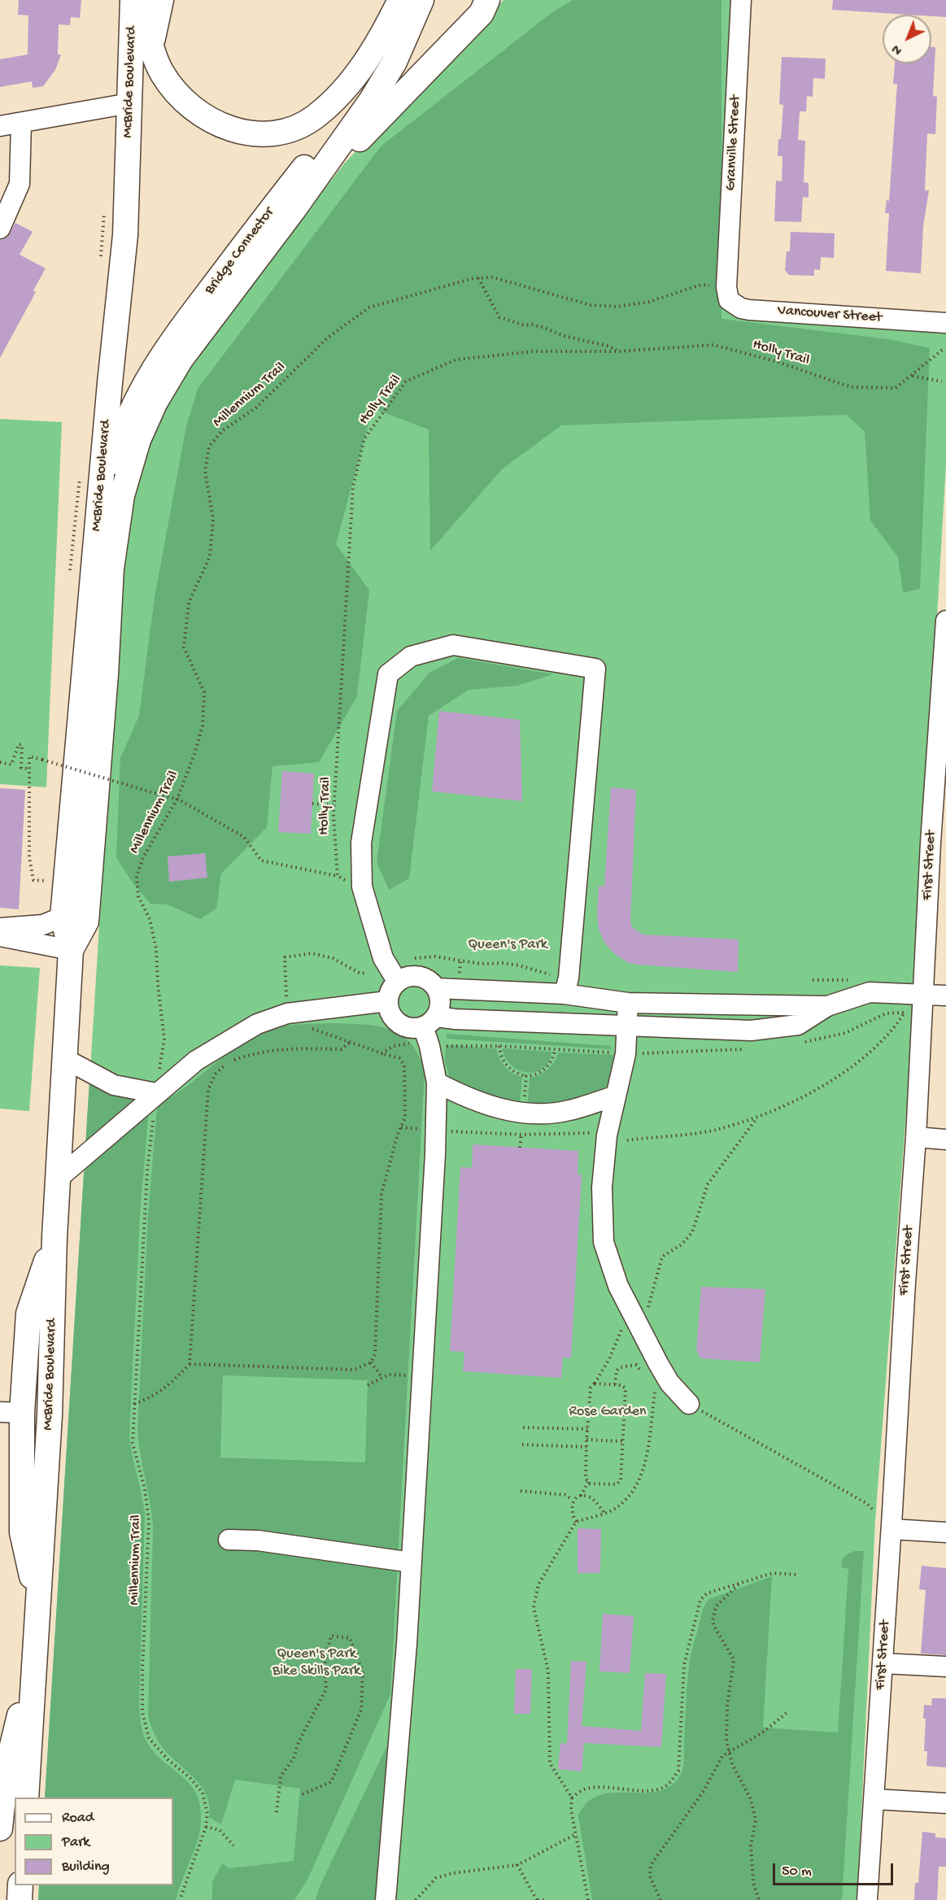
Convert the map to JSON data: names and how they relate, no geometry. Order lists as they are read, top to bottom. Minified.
{"streets":{"main road":["McBride Boulevard","Bridge Connector"],"street":["Granville Street","Vancouver Street","First Street"],"path":["Holly Trail","Millennium Trail"]},"crossings":[["McBride Boulevard","Bridge Connector"],["Granville Street","Vancouver Street"],["Granville Street","Millennium Trail"],["Vancouver Street","Millennium Trail"]],"parks":["Queen's Park","Rose Garden","Queen's Park Bike Skills Park"],"legend":["Road","Park","Building"],"scale_bar":"50 m","north":"bottom left"}
